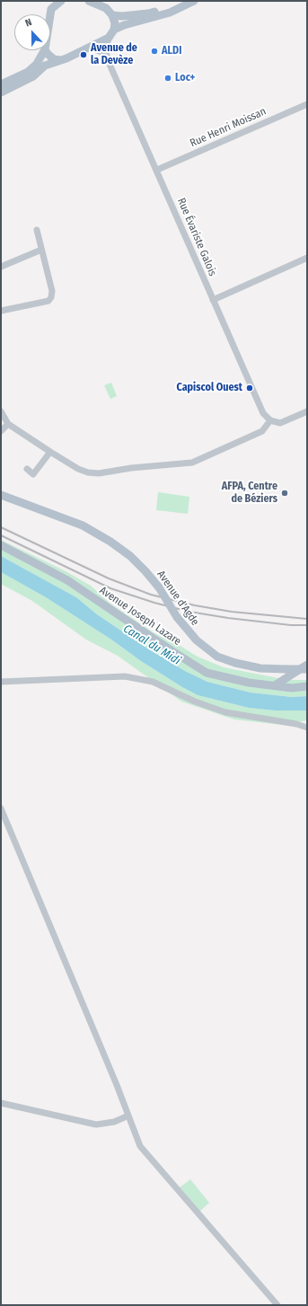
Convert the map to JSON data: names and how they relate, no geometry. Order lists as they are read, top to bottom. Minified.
{"streets":{"main road":["Avenue d'Agde","Avenue Joseph Lazare"],"street":["Rue Henri Moissan","Rue Évariste Galois"]},"crossings":[["Rue Henri Moissan","Rue Évariste Galois"]],"water":["Canal du Midi"],"places":["ALDI","Avenue de la Devèze","Loc+","Capiscol Ouest","AFPA, Centre de Béziers"],"north":"top"}
